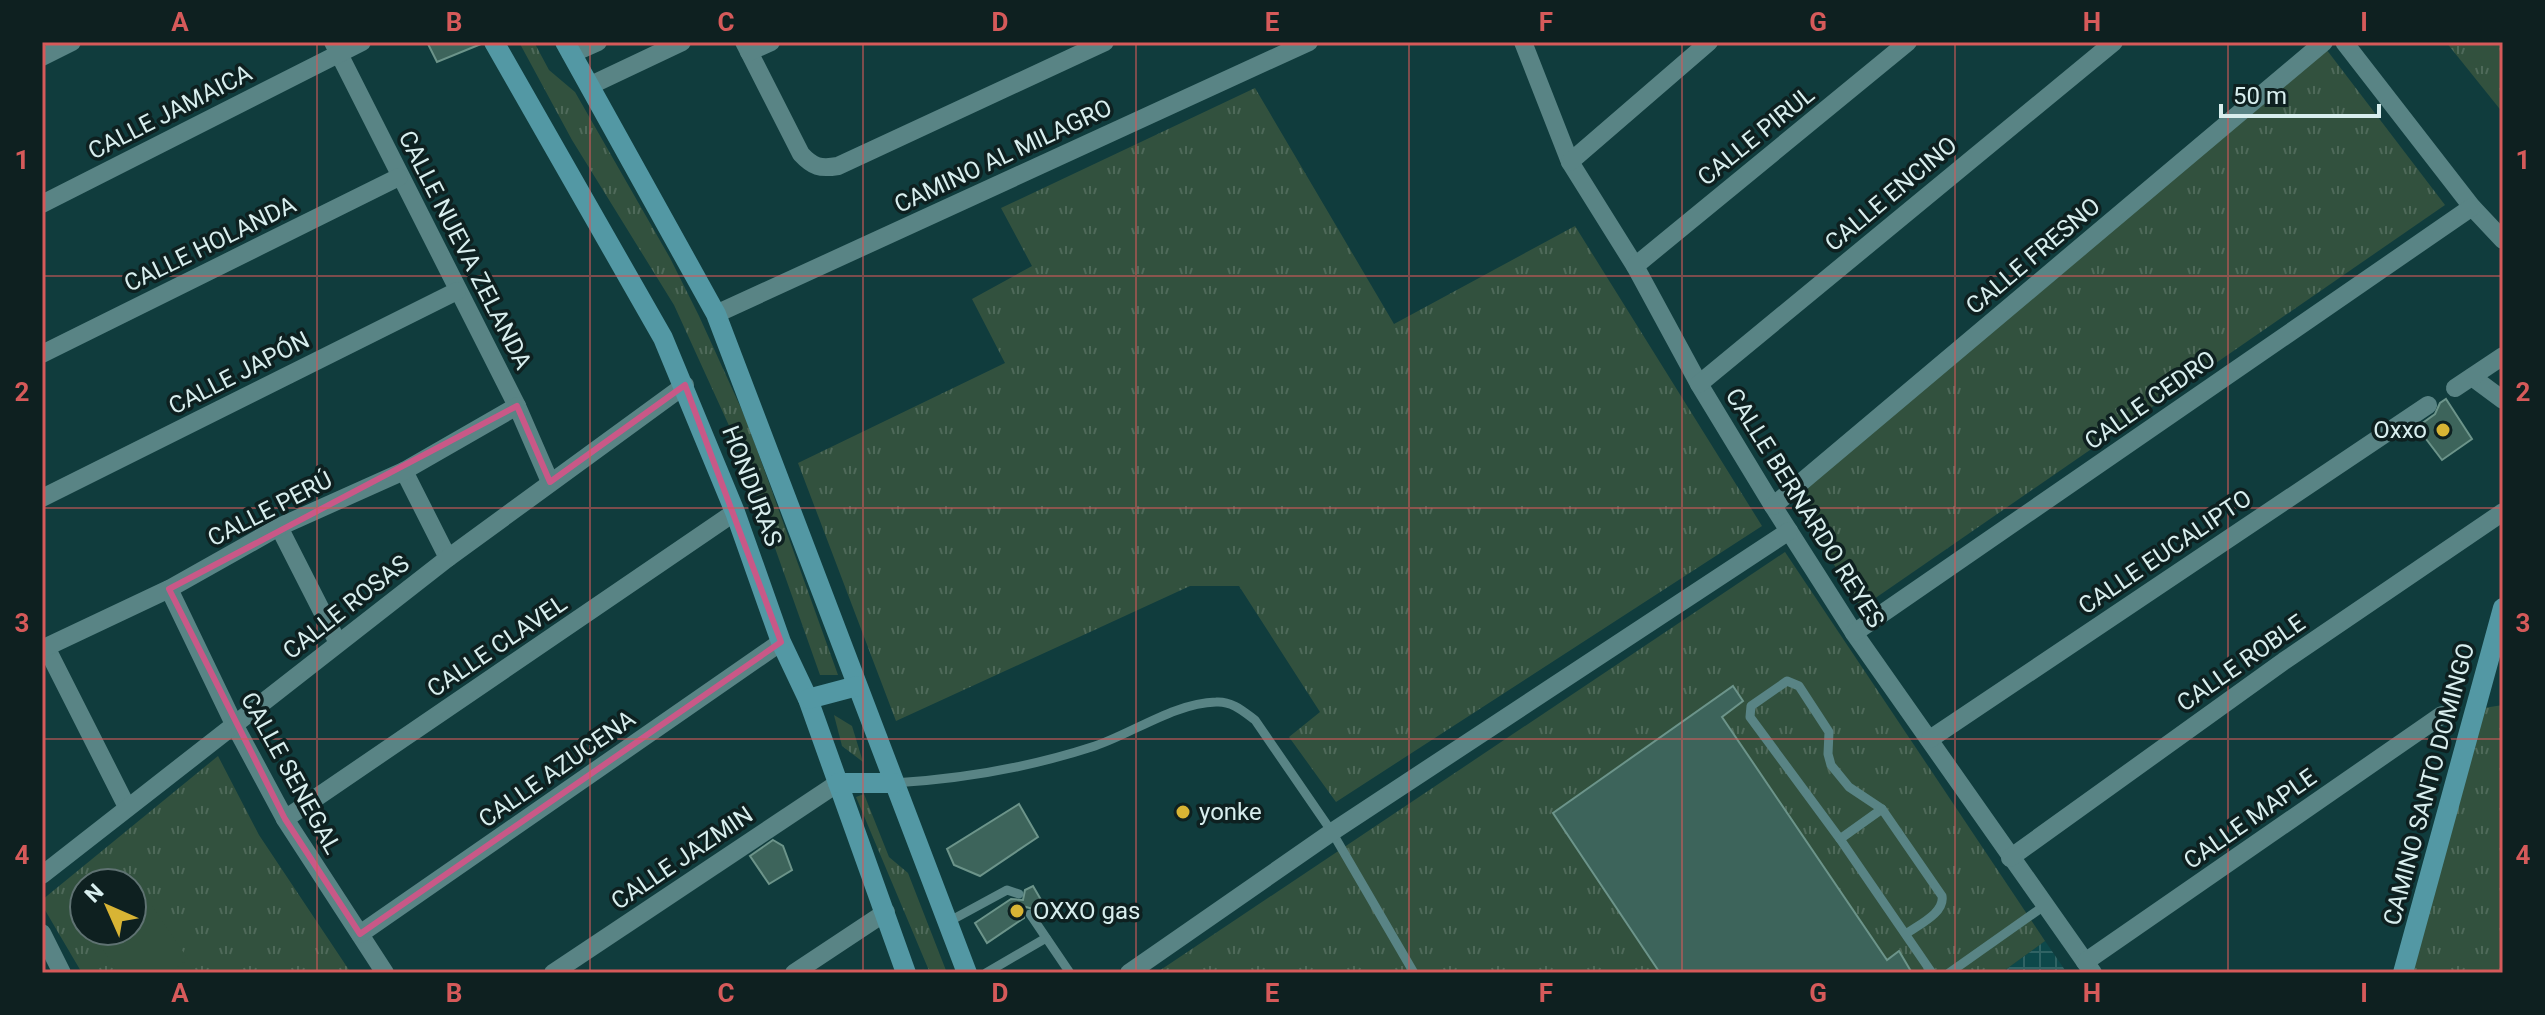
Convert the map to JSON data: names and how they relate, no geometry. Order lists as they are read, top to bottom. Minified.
{"streets":{"street":["CALLE JAMAICA","CALLE PIRUL","CAMINO AL MILAGRO","CALLE ENCINO","CALLE HOLANDA","CALLE NUEVA ZELANDA","CALLE FRESNO","CALLE JAPÓN","CALLE CEDRO","HONDURAS","CALLE BERNARDO REYES","CALLE PERÚ","CALLE EUCALIPTO","CALLE ROSAS","CALLE CLAVEL","CALLE ROBLE","CALLE AZUCENA","CALLE SENEGAL","CAMINO SANTO DOMINGO","CALLE MAPLE","CALLE JAZMIN"]},"crossings":[["CALLE JAMAICA","CALLE NUEVA ZELANDA"],["CALLE PIRUL","CALLE BERNARDO REYES"],["CAMINO AL MILAGRO","HONDURAS"],["CALLE ENCINO","CALLE BERNARDO REYES"],["CALLE HOLANDA","CALLE NUEVA ZELANDA"],["CALLE NUEVA ZELANDA","CALLE JAPÓN"],["CALLE NUEVA ZELANDA","CALLE PERÚ"],["CALLE NUEVA ZELANDA","CALLE ROSAS"],["CALLE FRESNO","CALLE BERNARDO REYES"],["CALLE CEDRO","CALLE BERNARDO REYES"],["HONDURAS","CALLE ROSAS"],["HONDURAS","CALLE CLAVEL"],["HONDURAS","CALLE AZUCENA"],["HONDURAS","CALLE JAZMIN"],["CALLE BERNARDO REYES","CALLE EUCALIPTO"],["CALLE BERNARDO REYES","CALLE ROBLE"],["CALLE BERNARDO REYES","CALLE MAPLE"],["CALLE PERÚ","CALLE SENEGAL"],["CALLE ROSAS","CALLE SENEGAL"],["CALLE CLAVEL","CALLE SENEGAL"],["CALLE AZUCENA","CALLE SENEGAL"]],"places":["Oxxo","yonke","OXXO gas"],"scale_bar":"50 m","north":"top left","grid":{"columns":["A","B","C","D","E","F","G","H","I"],"rows":["1","2","3","4"]}}
